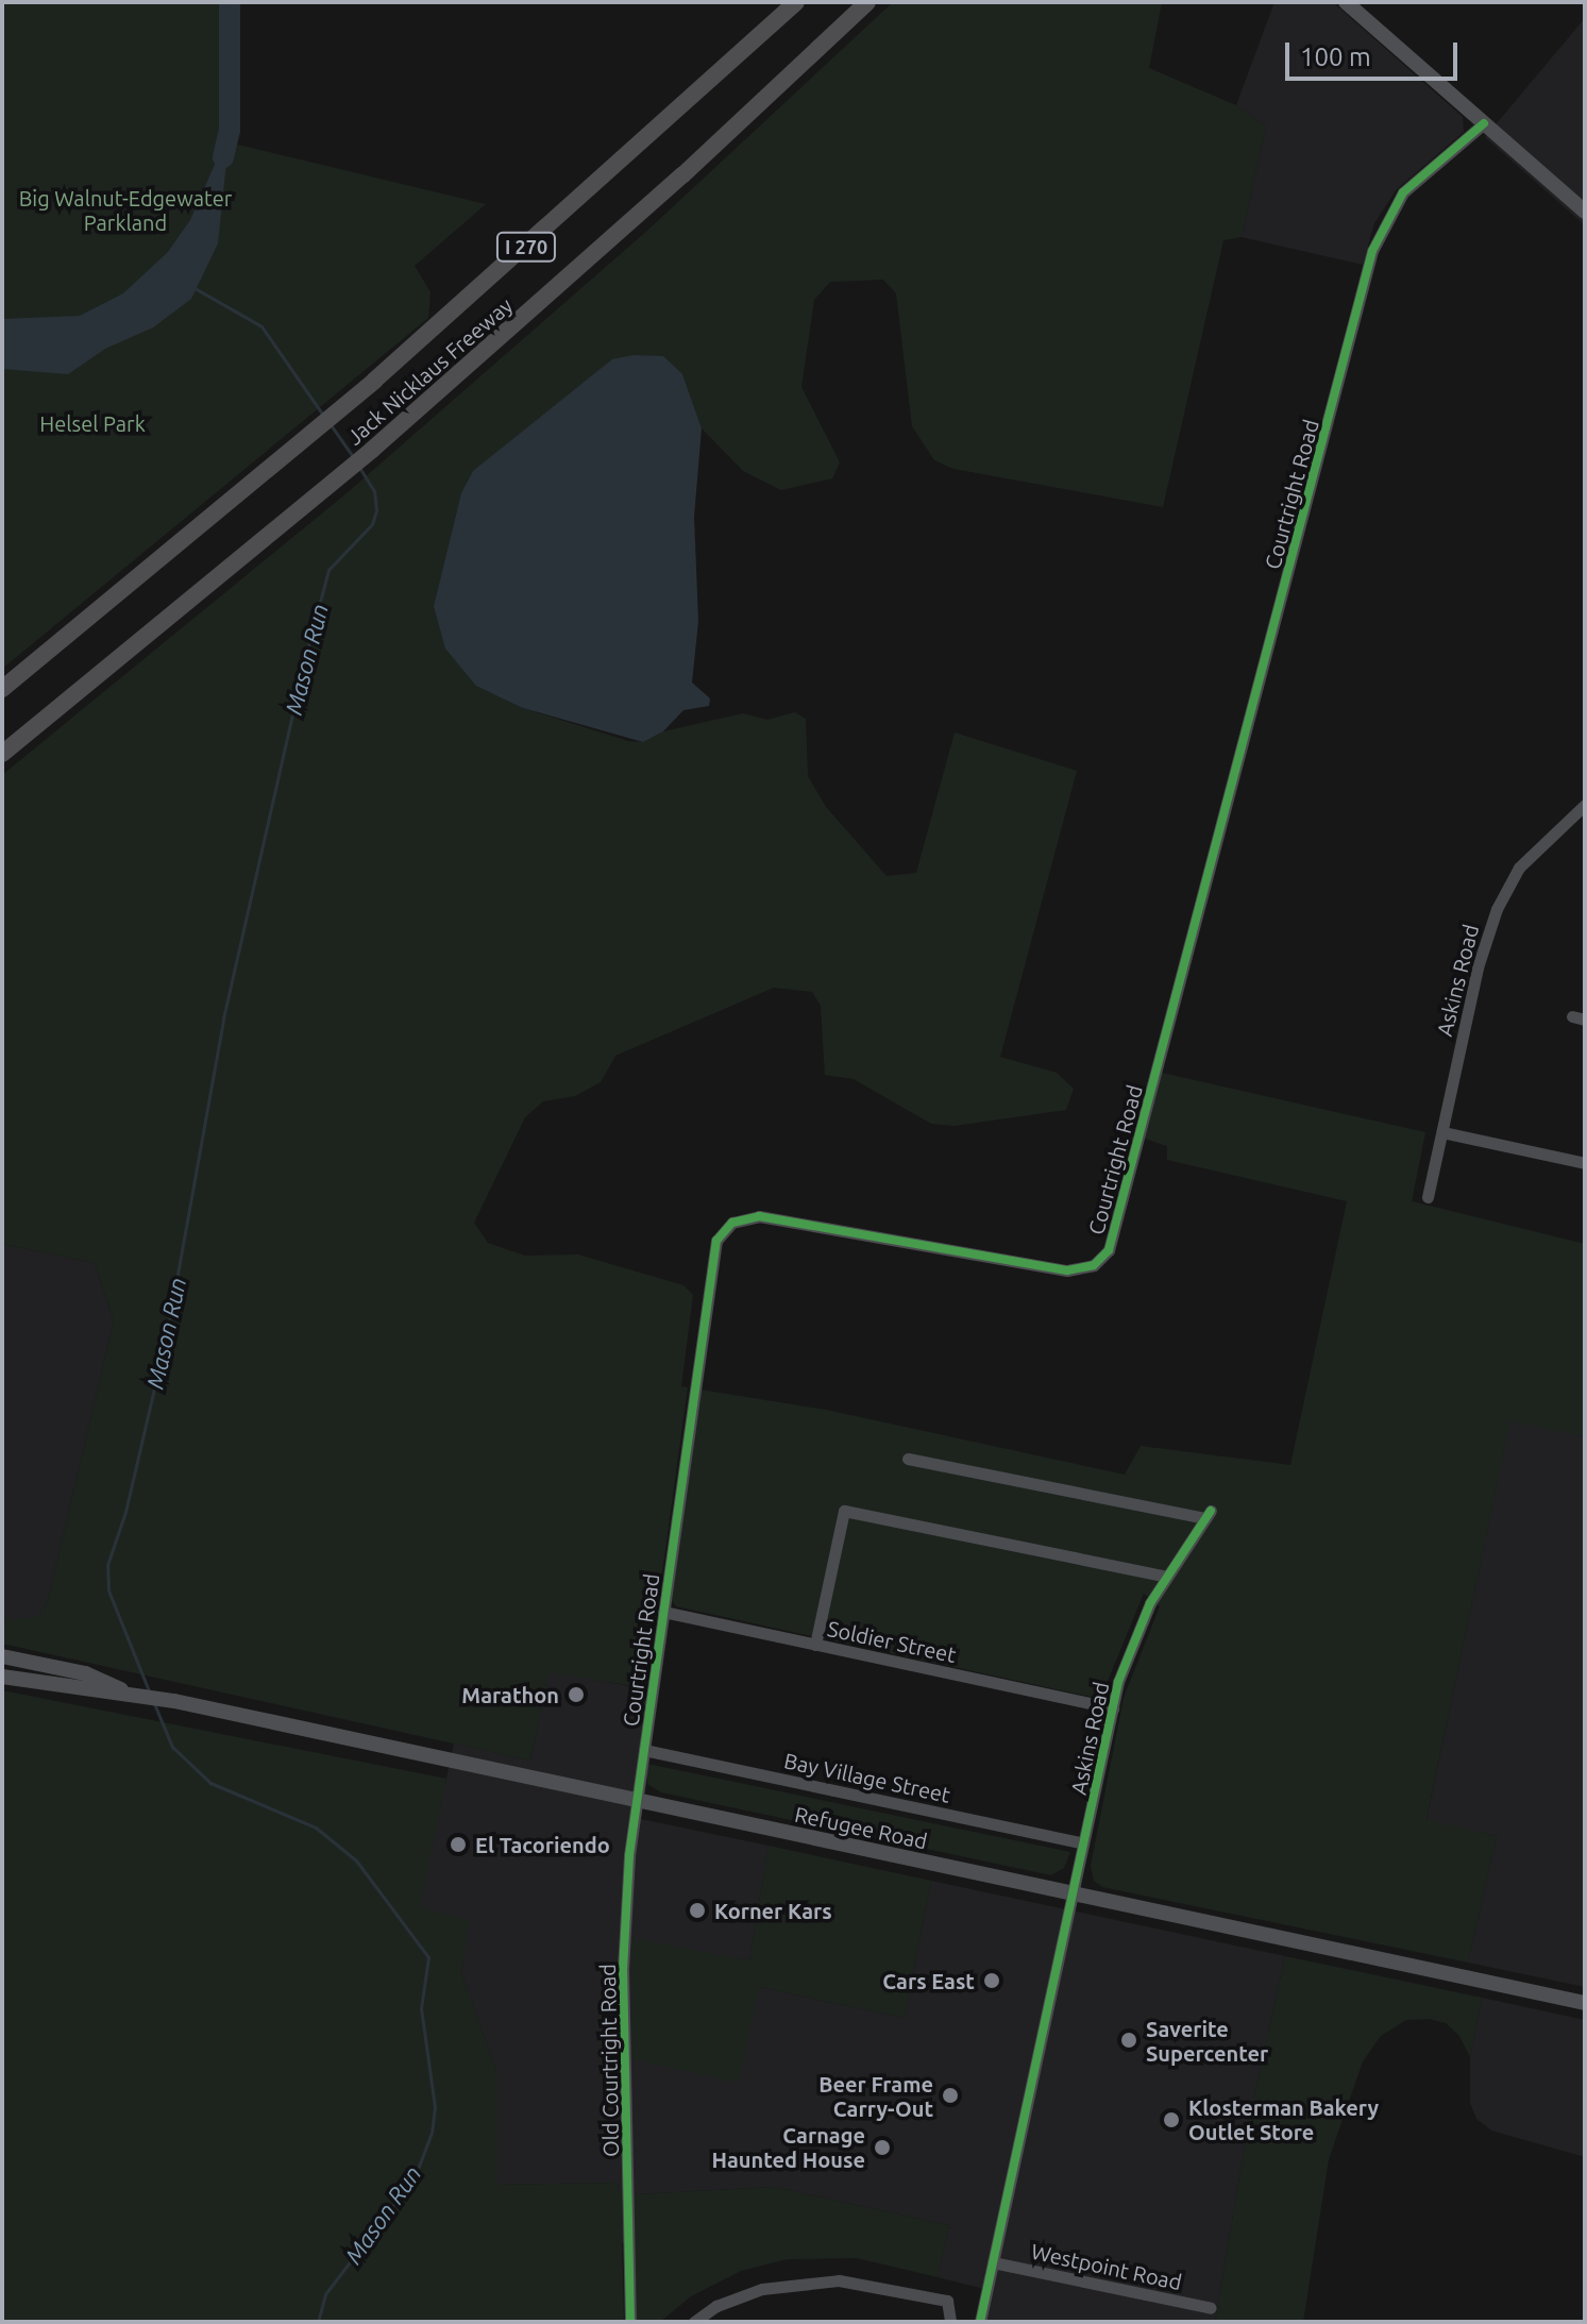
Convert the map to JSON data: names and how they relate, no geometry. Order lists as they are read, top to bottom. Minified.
{"streets":{"highway":["I 270","Jack Nicklaus Freeway"],"main road":["Refugee Road"],"street":["Courtright Road","Askins Road","Soldier Street","Bay Village Street","Old Courtright Road","Westpoint Road"]},"crossings":[["Courtright Road","Soldier Street"],["Courtright Road","Bay Village Street"],["Courtright Road","Refugee Road"],["Courtright Road","Old Courtright Road"],["Askins Road","Soldier Street"],["Askins Road","Bay Village Street"],["Askins Road","Refugee Road"],["Refugee Road","Old Courtright Road"]],"water":["Mason Run"],"parks":["Big Walnut-Edgewater Parkland","Helsel Park"],"places":["Marathon","El Tacoriendo","Korner Kars","Cars East","Saverite Supercenter","Beer Frame Carry-Out","Klosterman Bakery Outlet Store","Carnage Haunted House"],"scale_bar":"100 m"}
